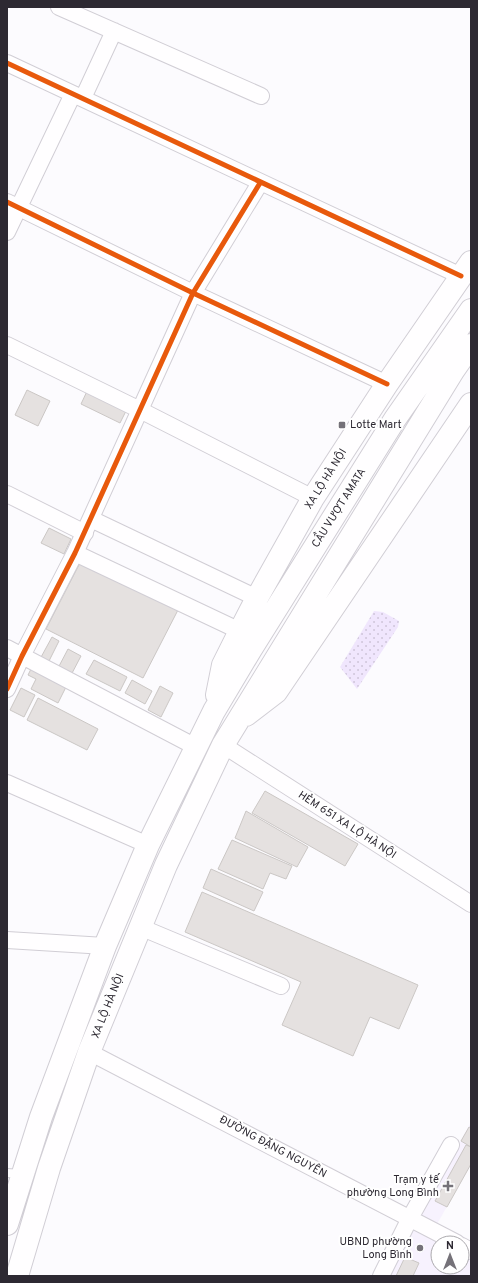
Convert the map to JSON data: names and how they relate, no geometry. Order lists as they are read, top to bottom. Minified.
{"streets":{"highway":["XA LỘ HÀ NỘI","CẦU VƯỢT AMATA"],"street":["HẺM 651 XA LỘ HÀ NỘI","ĐƯỜNG ĐẶNG NGUYÊN"]},"crossings":[["XA LỘ HÀ NỘI","CẦU VƯỢT AMATA"],["XA LỘ HÀ NỘI","HẺM 651 XA LỘ HÀ NỘI"],["XA LỘ HÀ NỘI","ĐƯỜNG ĐẶNG NGUYÊN"]],"places":{"transit":["Lotte Mart"],"health":["Trạm y tế phường Long Bình"],"other":["UBND phường Long Bình"]},"north":"top"}
